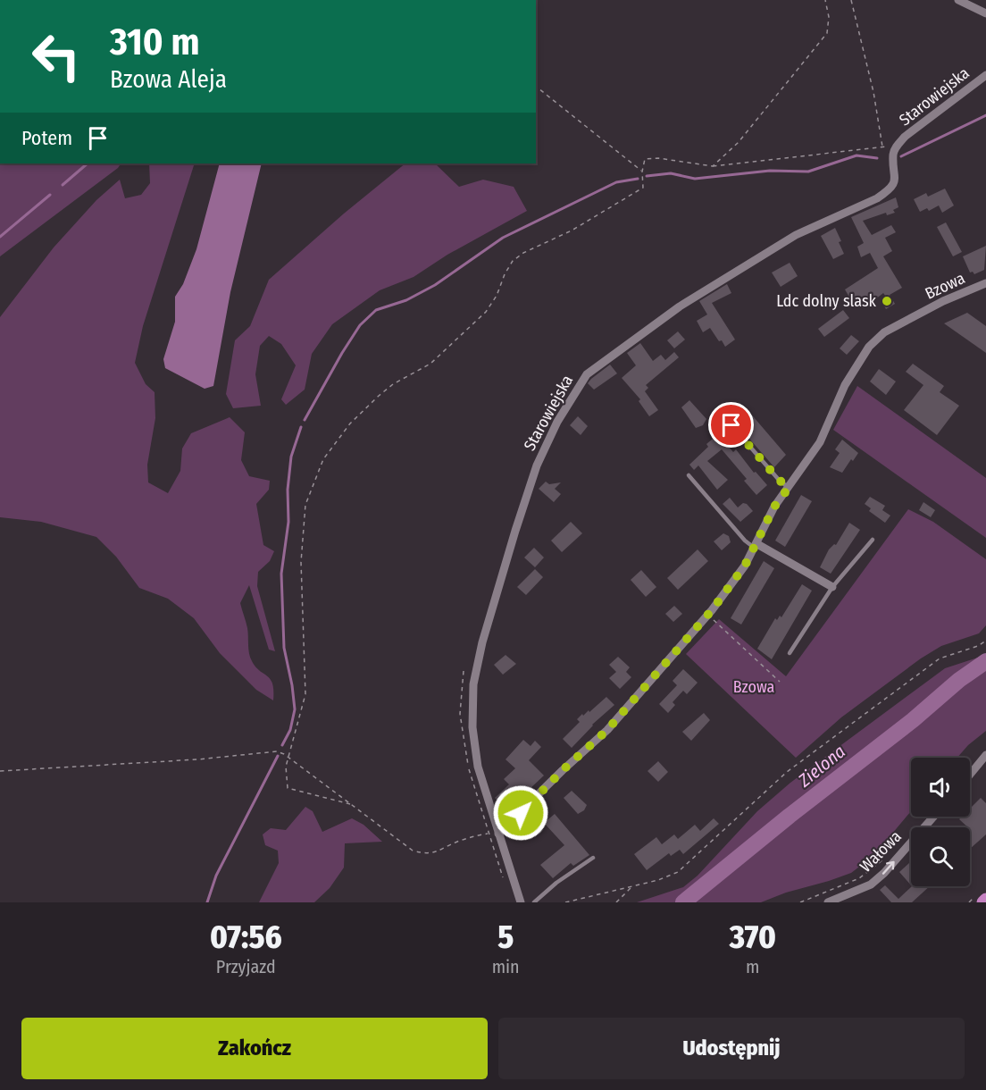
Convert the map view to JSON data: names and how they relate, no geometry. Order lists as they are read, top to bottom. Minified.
{"streets":{"street":["Starowiejska","Bzowa","Wałowa"]},"crossings":[["Starowiejska","Bzowa"]],"one_way":["Wałowa"],"water":["Zielona"],"parks":["Bzowa"],"places":["Ldc dolny slask"],"page":{"turn":["310 m","Bzowa Aleja"],"then":"Potem","eta":["07:56","Przyjazd","5","min","370","m"],"buttons":["Zakończ","Udostępnij"]}}
